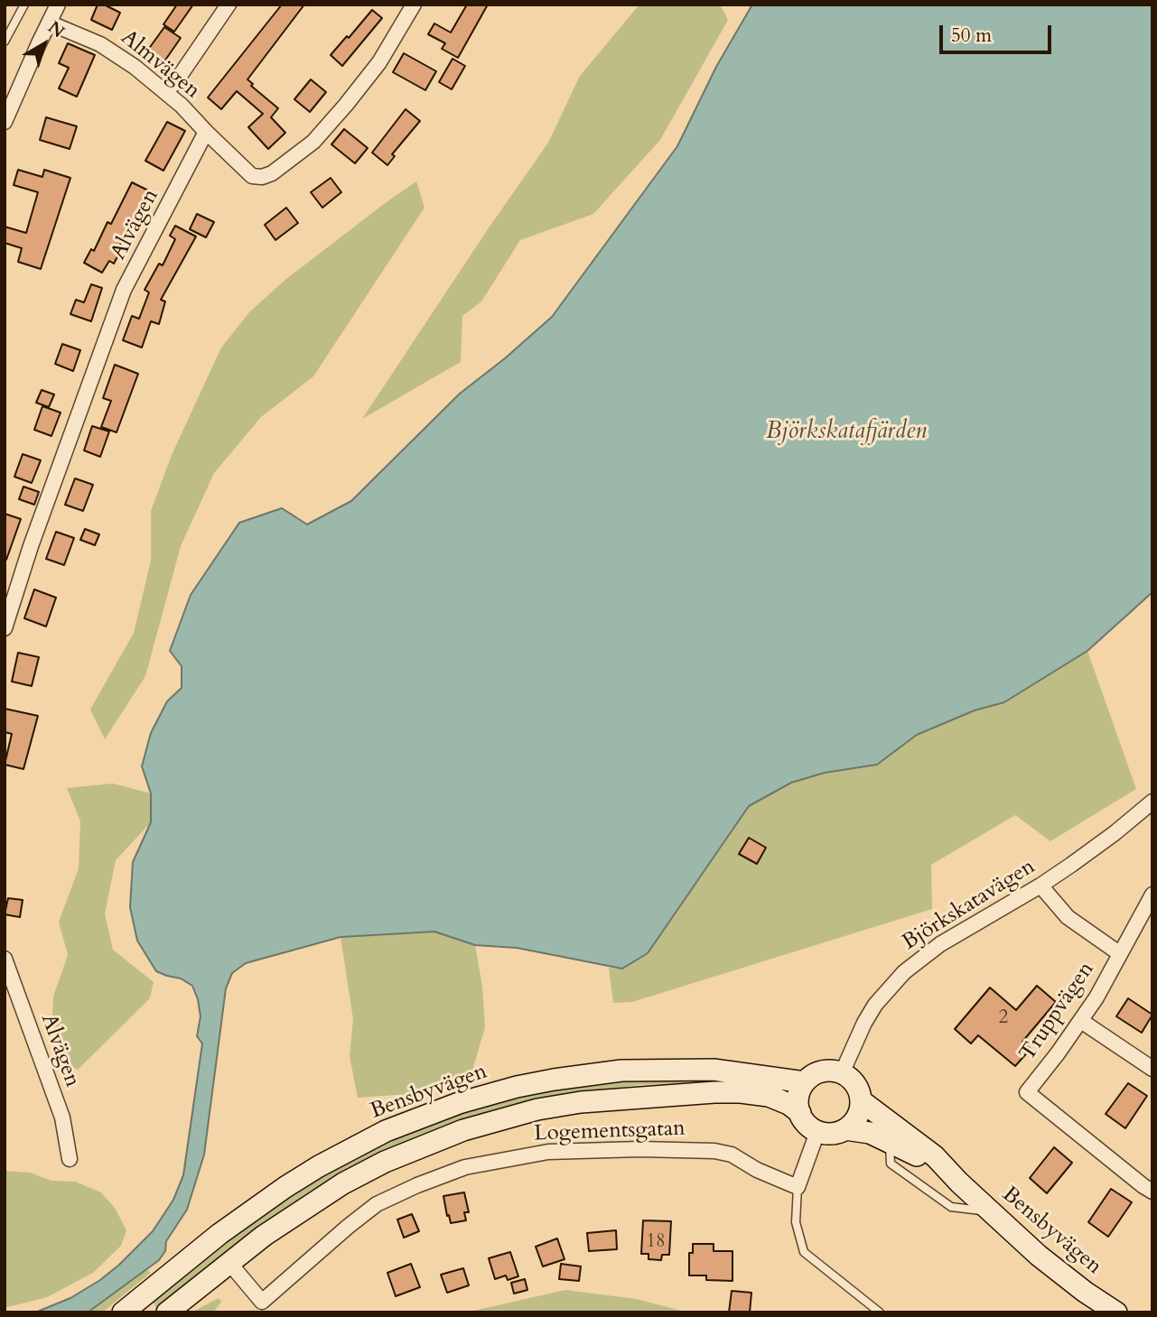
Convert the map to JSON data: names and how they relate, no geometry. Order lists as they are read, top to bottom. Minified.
{"streets":{"main road":["Bensbyvägen"],"street":["Almvägen","Alvägen","Björkskatavägen","Truppvägen","Logementsgatan"]},"crossings":[["Almvägen","Alvägen"],["Björkskatavägen","Truppvägen"],["Björkskatavägen","Bensbyvägen"]],"water":["Björkskatafjärden"],"house_numbers":["2","18"],"scale_bar":"50 m","north":"top right"}
